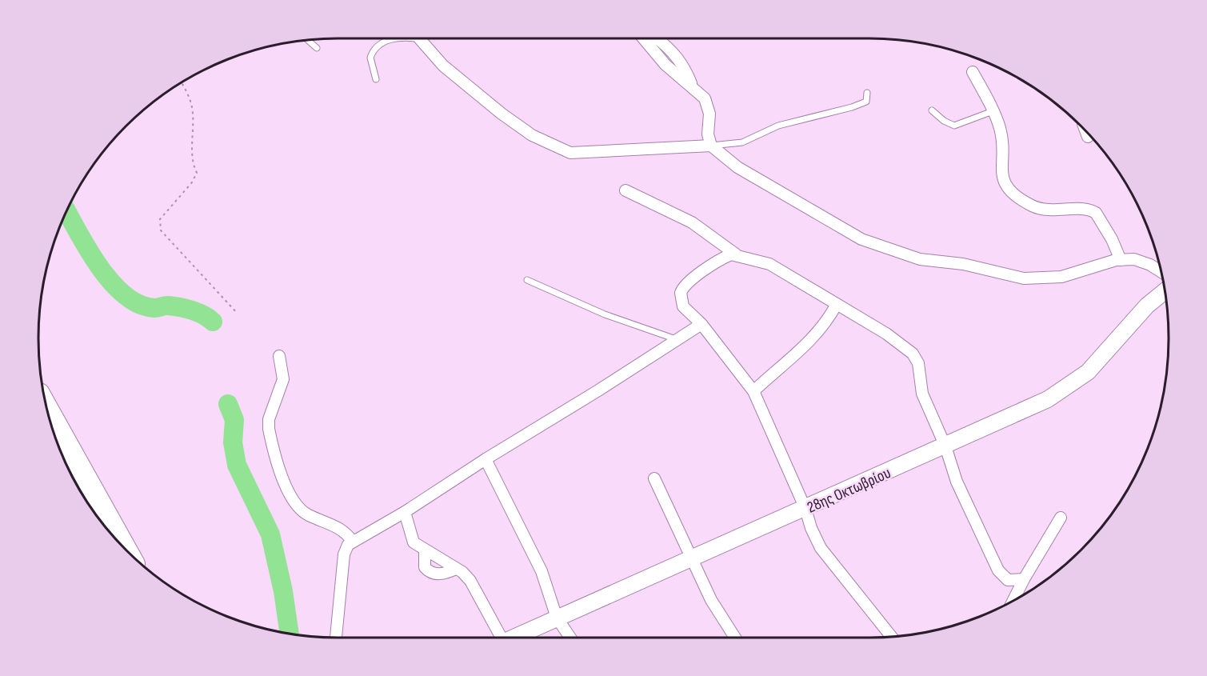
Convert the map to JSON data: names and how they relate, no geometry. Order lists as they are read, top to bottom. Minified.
{"streets":{"street":["28ης Οκτωβρίου"]}}
